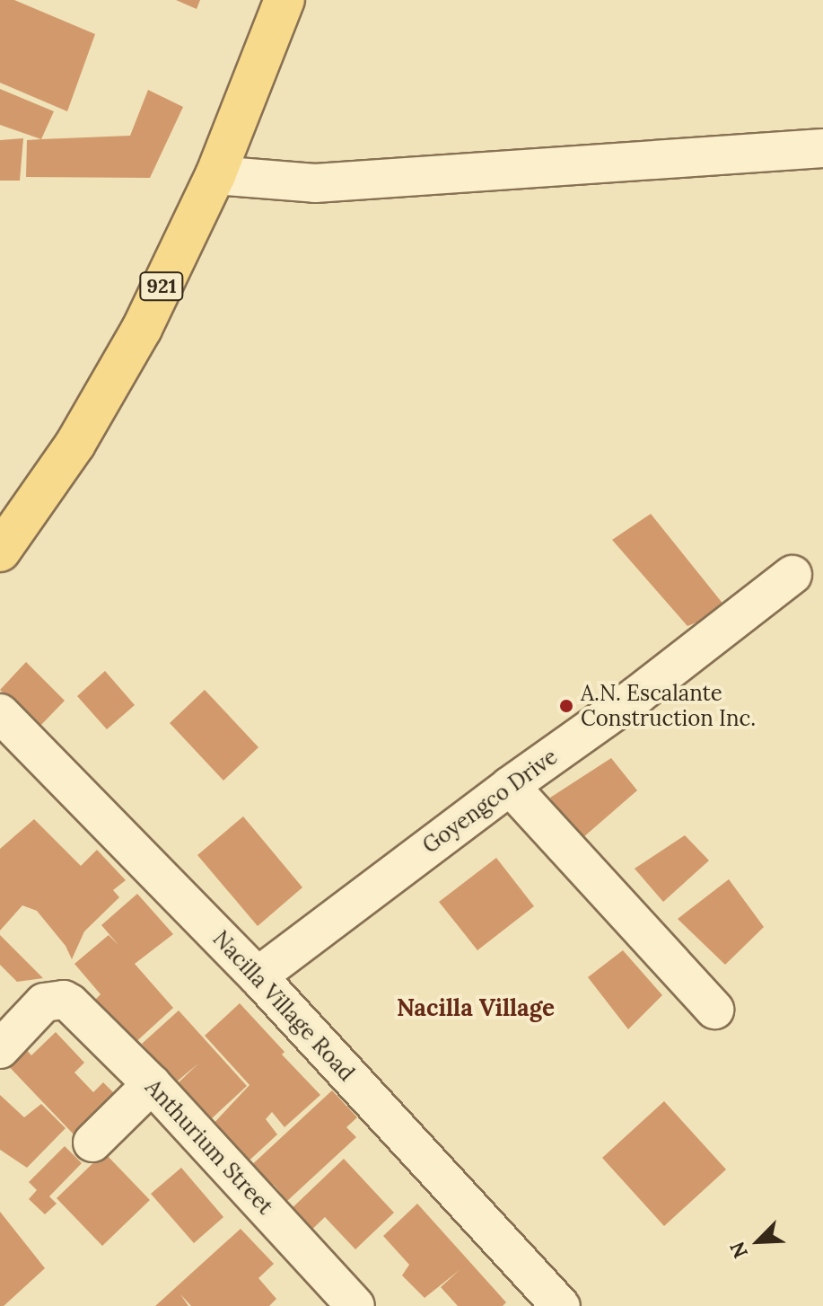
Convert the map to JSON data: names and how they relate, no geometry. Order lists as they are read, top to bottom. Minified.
{"streets":{"main road":["921"],"street":["Goyengco Drive","Nacilla Village Road","Anthurium Street"]},"crossings":[["Goyengco Drive","Nacilla Village Road"]],"districts":["Nacilla Village"],"places":["A.N. Escalante Construction Inc."],"north":"bottom left"}
